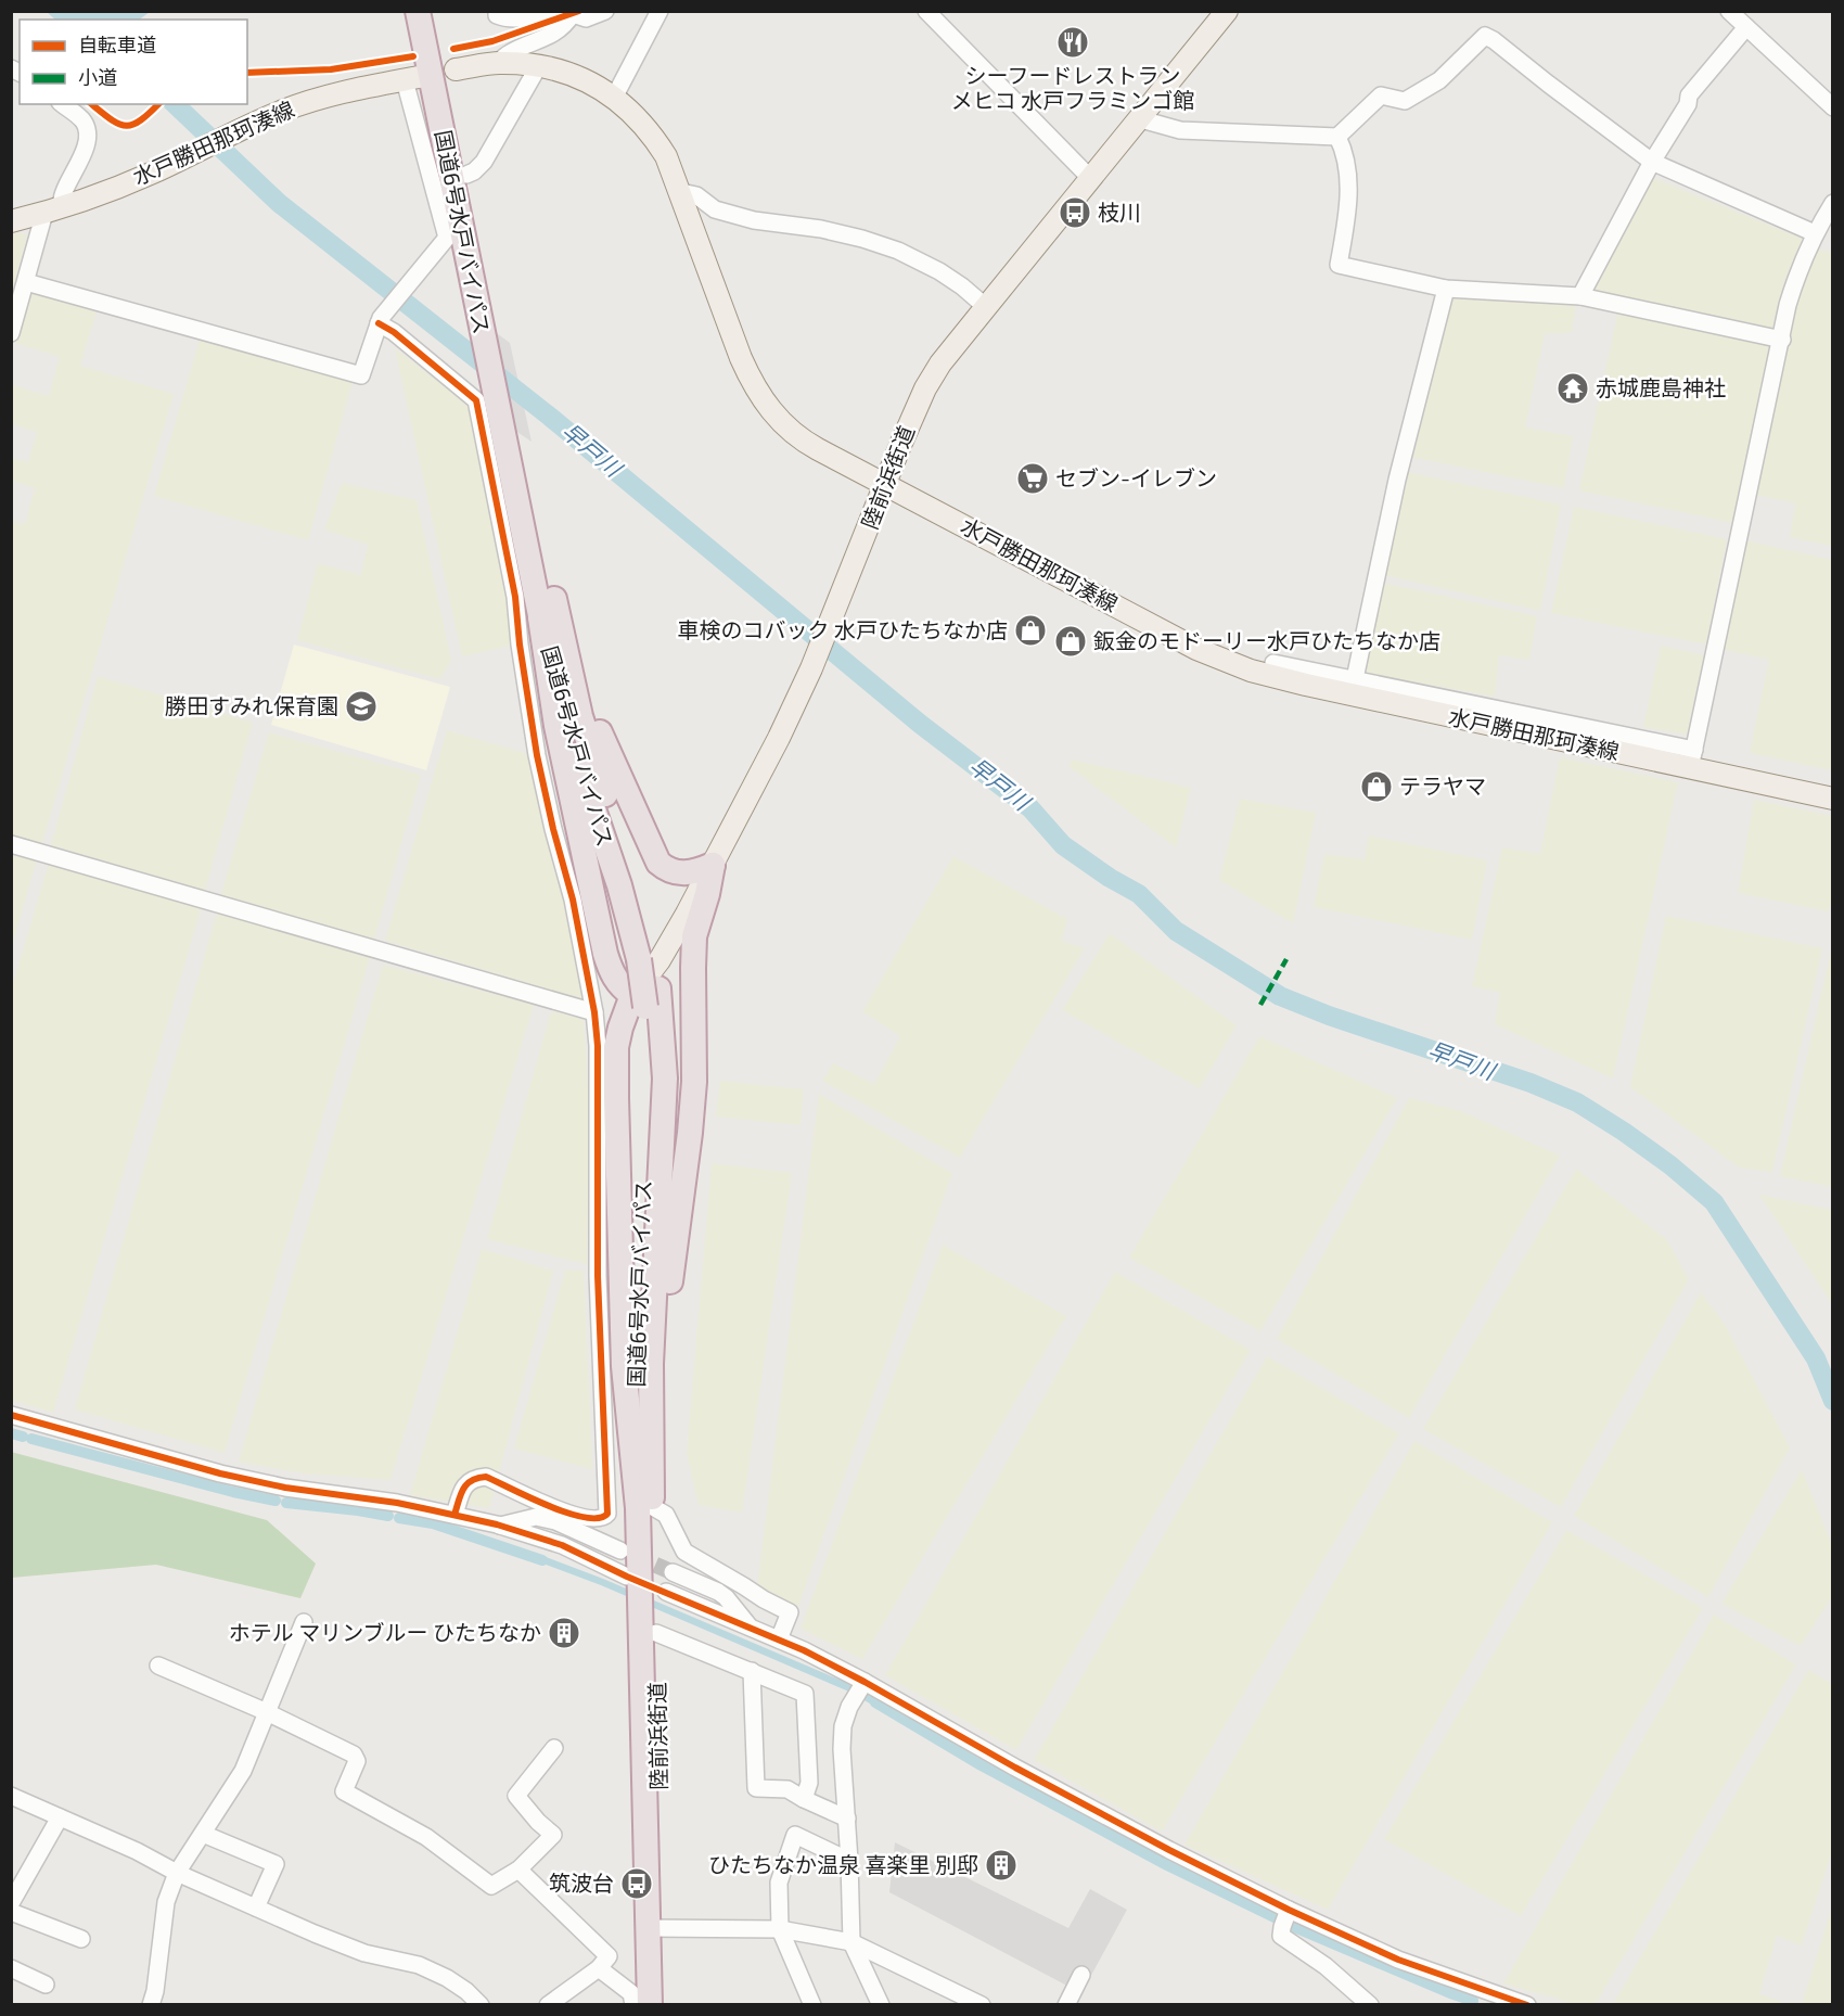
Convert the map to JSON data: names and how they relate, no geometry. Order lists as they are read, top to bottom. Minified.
{"streets":{"highway":["国道6号水戸バイパス","陸前浜街道"],"main road":["水戸勝田那珂湊線"]},"crossings":[["水戸勝田那珂湊線","陸前浜街道"],["国道6号水戸バイパス","陸前浜街道"]],"water":["早戸川"],"places":{"restaurant":["シーフードレストラン メヒコ 水戸フラミンゴ館"],"bus stop":["枝川","筑波台"],"temple":["赤城鹿島神社"],"supermarket":["セブン-イレブン"],"shop":["車検のコバック 水戸ひたちなか店","鈑金のモドーリー水戸ひたちなか店","テラヤマ"],"school or university":["勝田すみれ保育園"],"building":["ホテル マリンブルー ひたちなか","ひたちなか温泉 喜楽里 別邸"]},"legend":["自転車道","小道"]}
